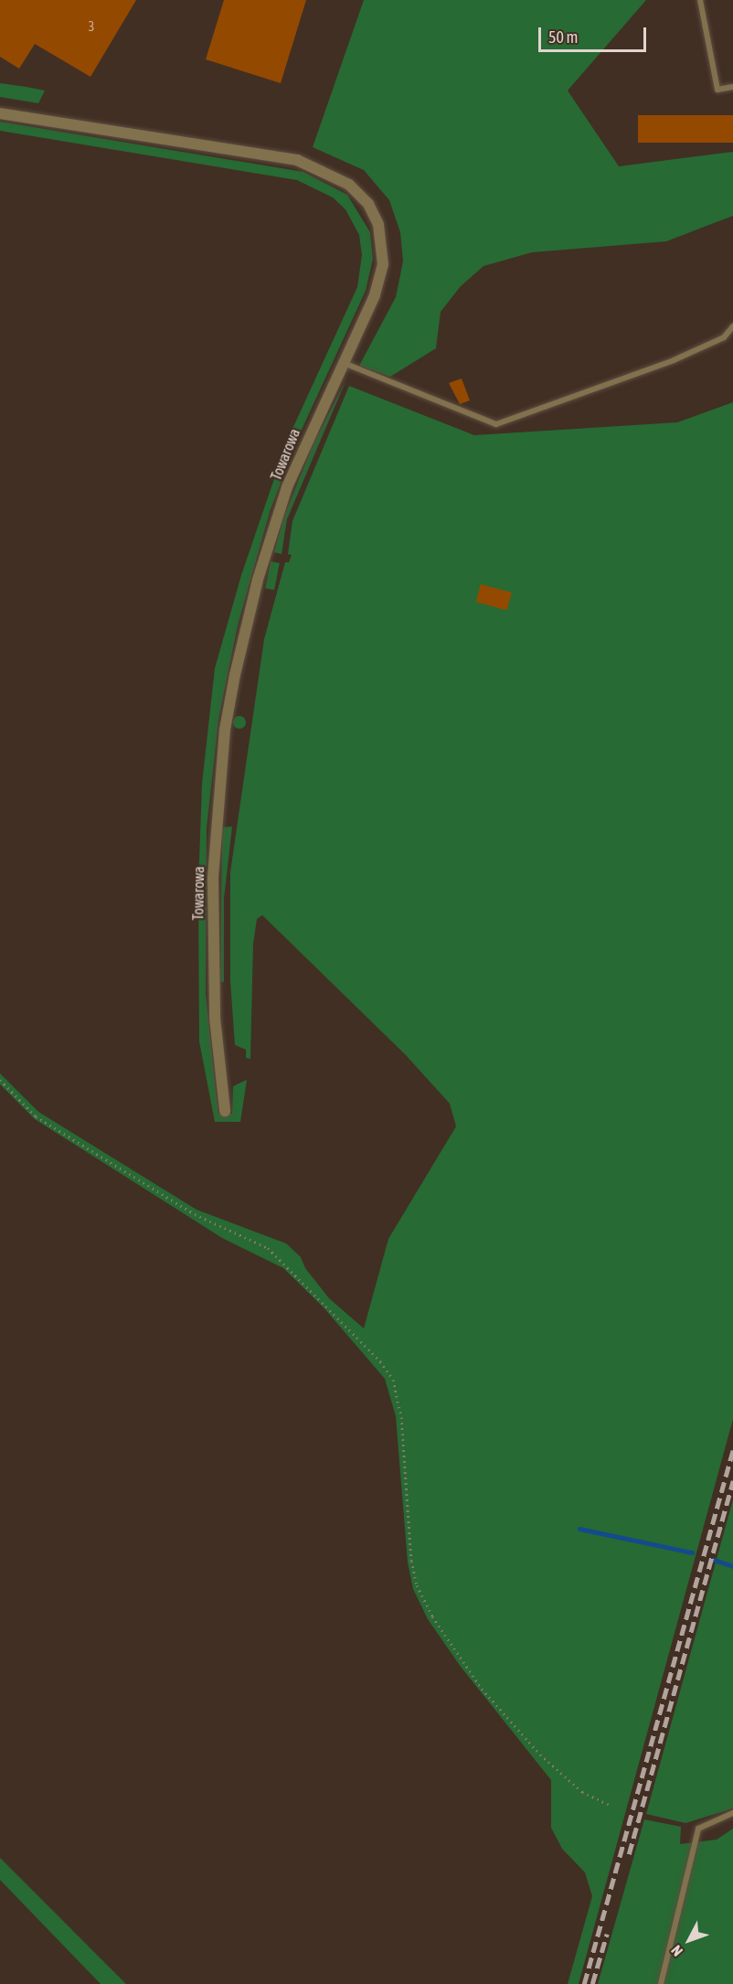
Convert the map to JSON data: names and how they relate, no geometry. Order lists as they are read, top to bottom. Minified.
{"streets":{"street":["Towarowa"]},"house_numbers":["3"],"scale_bar":"50 m","north":"bottom left"}
